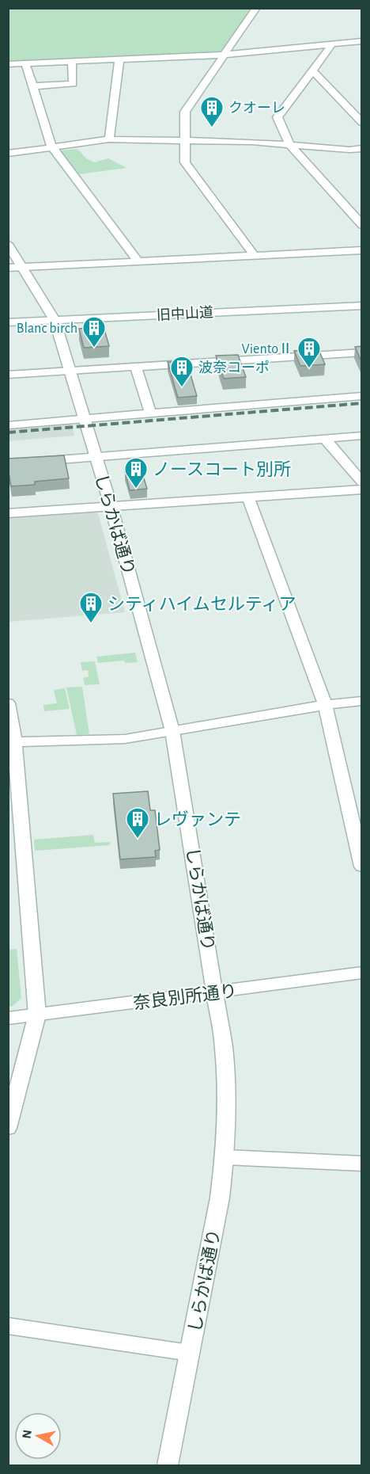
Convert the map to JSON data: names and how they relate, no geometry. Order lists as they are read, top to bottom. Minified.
{"streets":{"street":["旧中山道","しらかば通り","奈良別所通り"]},"crossings":[["旧中山道","しらかば通り"],["しらかば通り","奈良別所通り"]],"places":{"building":["クオーレ","Blanc birch","VientoⅡ","波奈コーポ","ノースコート別所","シティハイムセルティア","レヴァンテ"]},"north":"left"}
